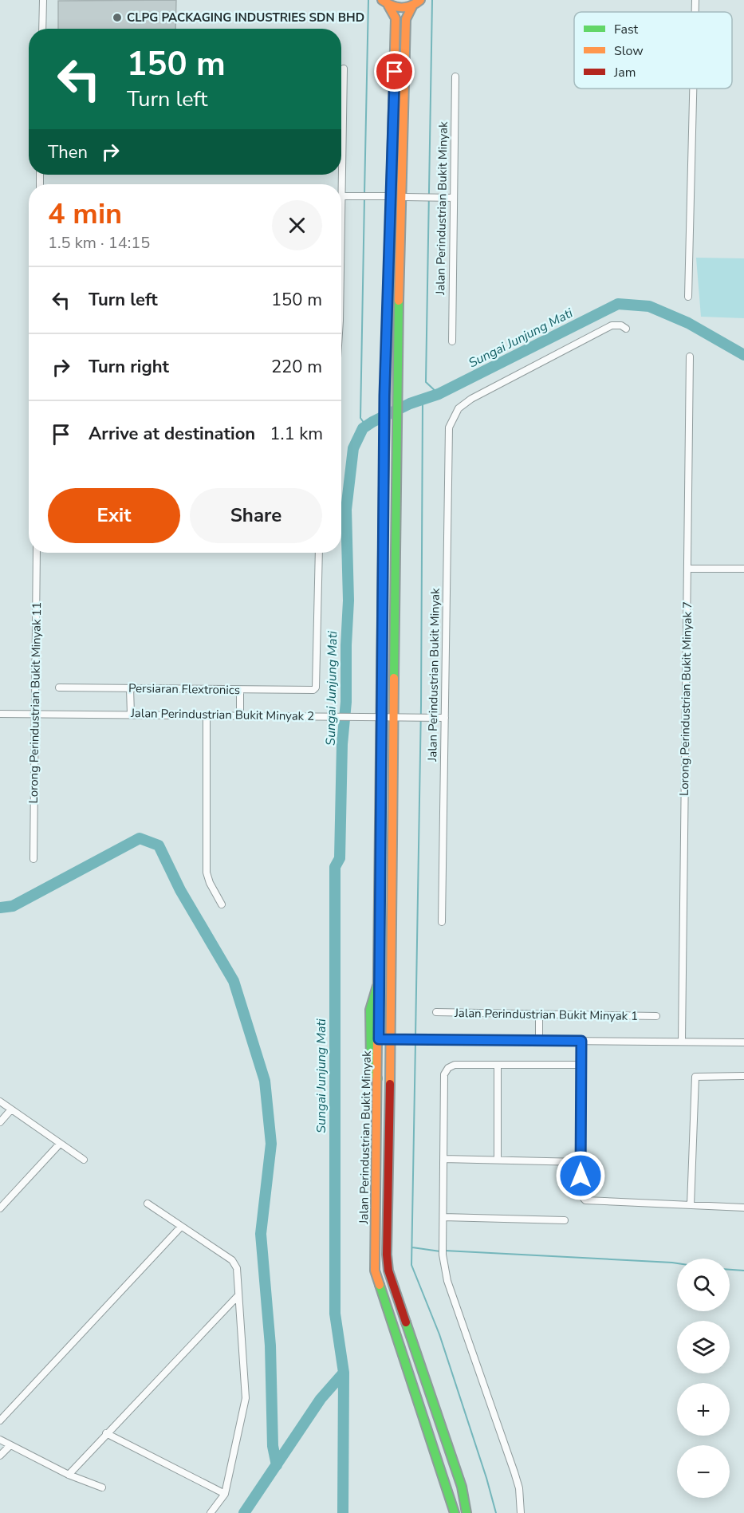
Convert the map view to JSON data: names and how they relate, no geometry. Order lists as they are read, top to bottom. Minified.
{"streets":{"main road":["Jalan Perindustrian Bukit Minyak"],"street":["Persiaran Flextronics","Lorong Perindustrian Bukit Minyak 7","Lorong Perindustrian Bukit Minyak 11","Jalan Perindustrian Bukit Minyak 2","Jalan Perindustrian Bukit Minyak 1"]},"crossings":[["Jalan Perindustrian Bukit Minyak","Jalan Perindustrian Bukit Minyak 2"],["Jalan Perindustrian Bukit Minyak","Jalan Perindustrian Bukit Minyak 1"],["Lorong Perindustrian Bukit Minyak 7","Jalan Perindustrian Bukit Minyak 1"],["Lorong Perindustrian Bukit Minyak 11","Jalan Perindustrian Bukit Minyak 2"]],"water":["Sungai Junjung Mati"],"places":["CLPG PACKAGING INDUSTRIES SDN BHD"],"legend":["Fast","Slow","Jam"],"page":{"turn":["150 m","Turn left"],"then":"Then","heading":["4 min","1.5 km · 14:15"],"list":[{"name":"Turn left","value":"150 m"},{"name":"Turn right","value":"220 m"},{"name":"Arrive at destination","value":"1.1 km"}],"buttons":["Exit","Share"],"map_buttons":["+","−"]}}
